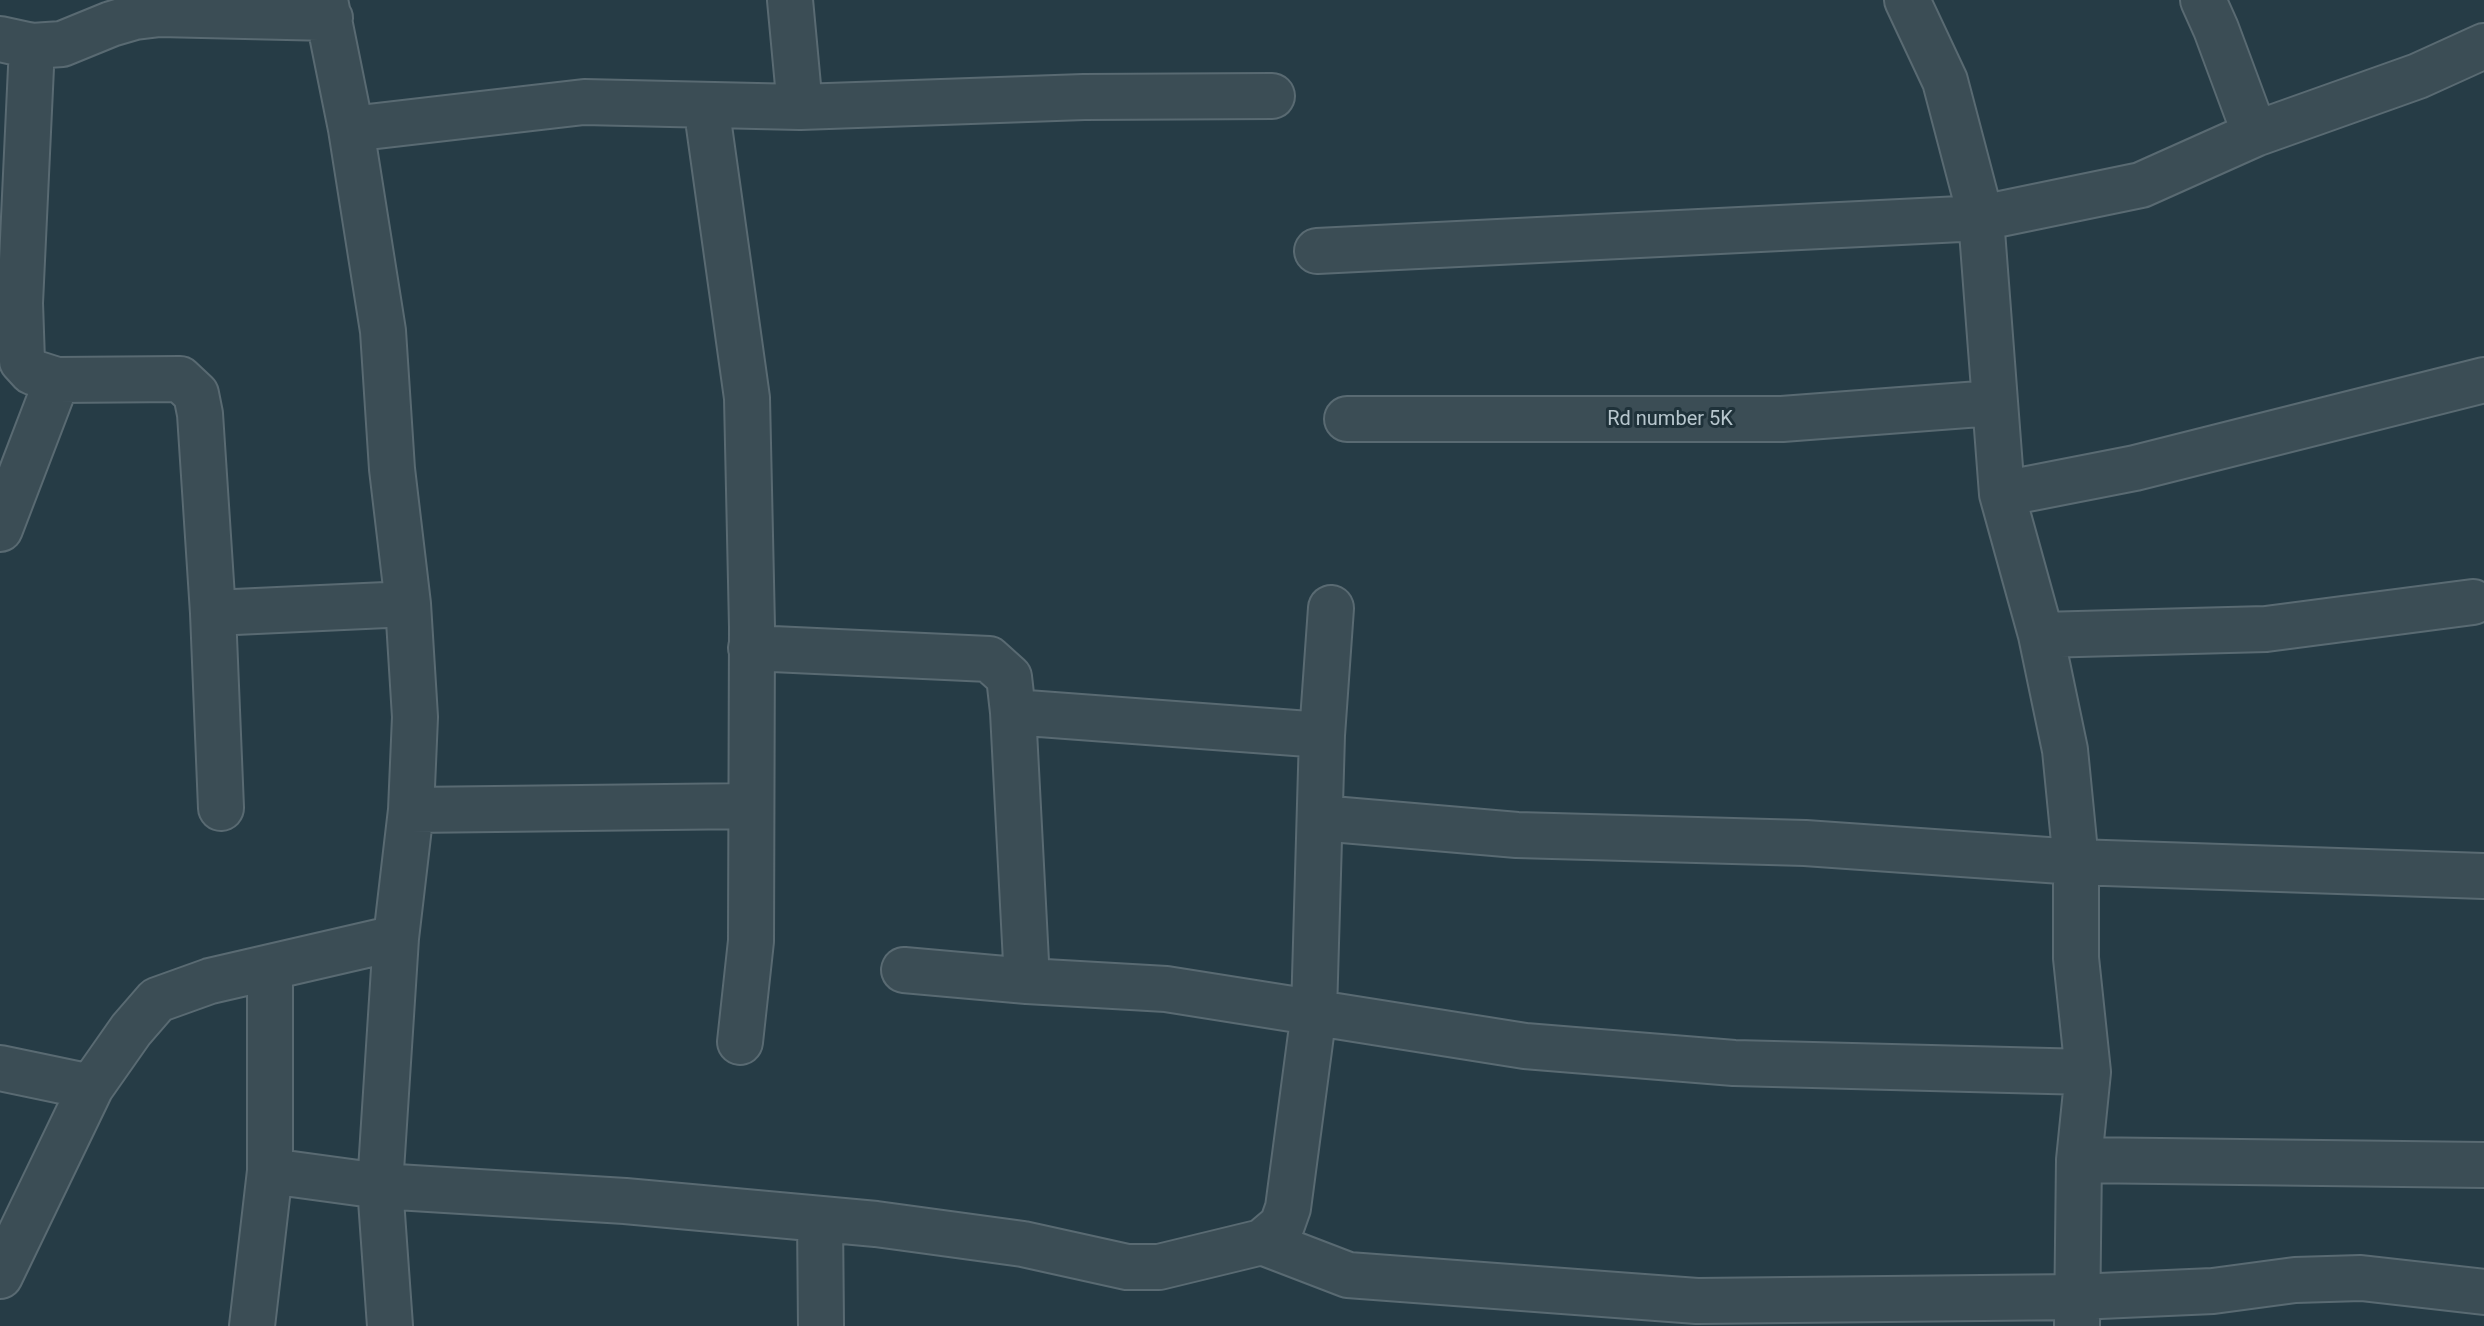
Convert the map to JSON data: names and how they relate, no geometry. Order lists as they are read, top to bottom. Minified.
{"streets":{"street":["Rd number 5K"]}}
